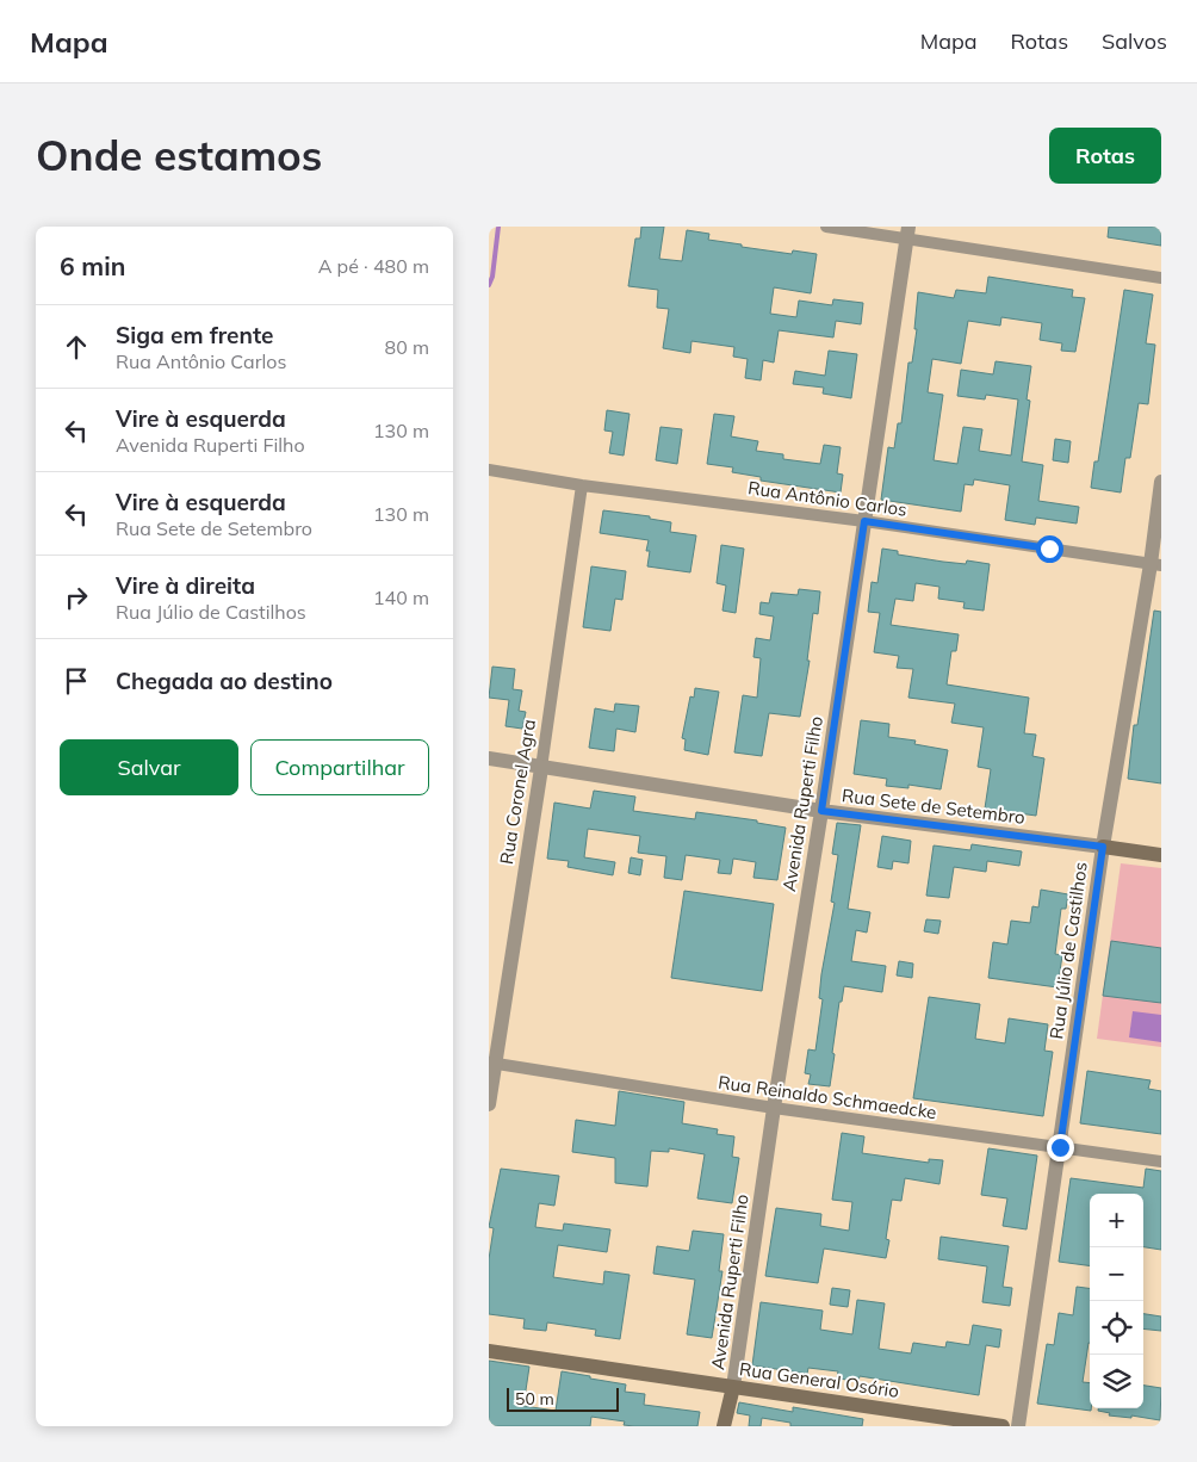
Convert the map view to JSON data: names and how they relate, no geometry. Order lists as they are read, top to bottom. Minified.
{"streets":{"main road":["Avenida Ruperti Filho","Rua Sete de Setembro","Rua General Osório"],"street":["Rua Antônio Carlos","Rua Coronel Agra","Rua Júlio de Castilhos","Rua Reinaldo Schmaedcke"]},"crossings":[["Rua Antônio Carlos","Rua Coronel Agra"],["Rua Antônio Carlos","Avenida Ruperti Filho"],["Rua Antônio Carlos","Rua Júlio de Castilhos"],["Rua Coronel Agra","Rua Sete de Setembro"],["Rua Coronel Agra","Rua Reinaldo Schmaedcke"],["Avenida Ruperti Filho","Rua Sete de Setembro"],["Avenida Ruperti Filho","Rua Reinaldo Schmaedcke"],["Avenida Ruperti Filho","Rua General Osório"],["Rua Sete de Setembro","Rua Júlio de Castilhos"],["Rua Júlio de Castilhos","Rua Reinaldo Schmaedcke"]],"scale_bar":"50 m","page":{"header":"Mapa","nav":["Mapa","Rotas","Salvos"],"buttons":["Rotas",["Salvar","Compartilhar"]],"title":"Onde estamos","heading":["6 min","A pé · 480 m"],"list":[["Siga em frente","Rua Antônio Carlos","80 m"],["Vire à esquerda","Avenida Ruperti Filho","130 m"],["Vire à esquerda","Rua Sete de Setembro","130 m"],["Vire à direita","Rua Júlio de Castilhos","140 m"],"Chegada ao destino"],"map_buttons":["+","−"],"scale":"50 m"}}
